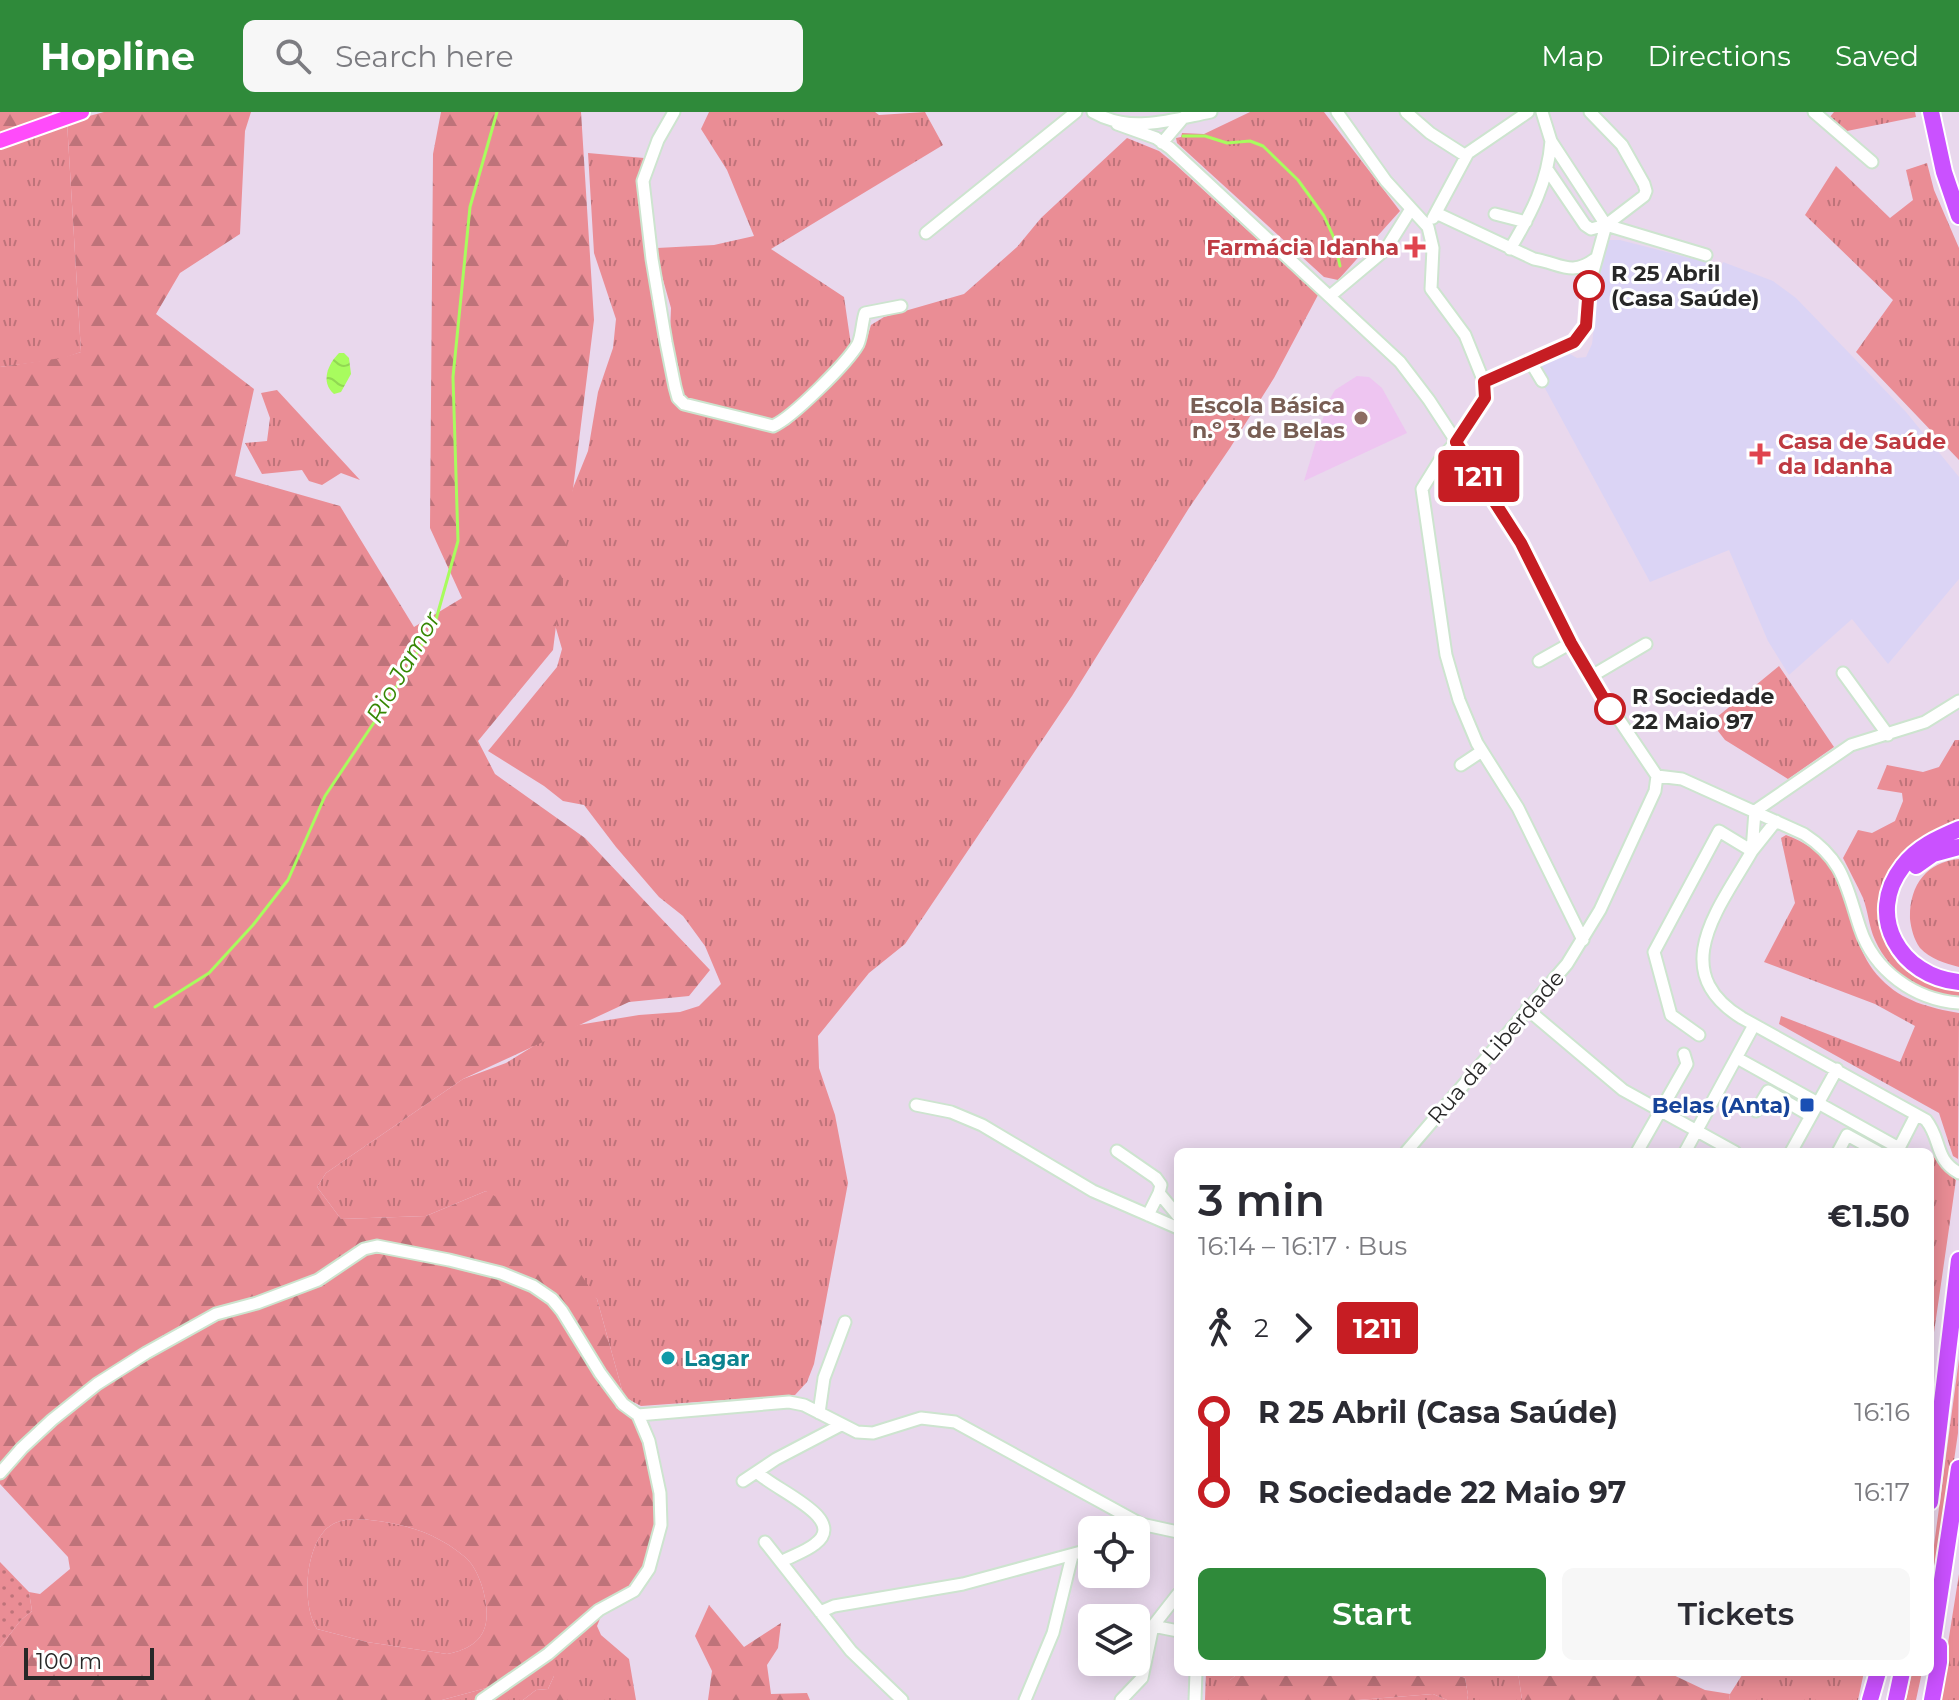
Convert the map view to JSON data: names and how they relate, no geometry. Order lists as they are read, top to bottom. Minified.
{"streets":{"street":["Rua da Liberdade"]},"water":["Rio Jamor"],"places":{"health":["Farmácia Idanha","Casa de Saúde da Idanha"],"other":["R 25 Abril (Casa Saúde)","Escola Básica n.º 3 de Belas","R Sociedade 22 Maio 97","Lagar"],"transit":["Belas (Anta)"]},"lines":["bus line 1211"],"scale_bar":"100 m","page":{"header":"Hopline","search":"Search here","nav":["Map","Directions","Saved"],"on_map":"1211","heading":["3 min","16:14 – 16:17 · Bus","€1.50"],"legs":["2","1211"],"list":[{"name":"R 25 Abril (Casa Saúde)","value":"16:16"},{"name":"R Sociedade 22 Maio 97","value":"16:17"}],"buttons":["Start","Tickets"],"scale":"100 m"}}
